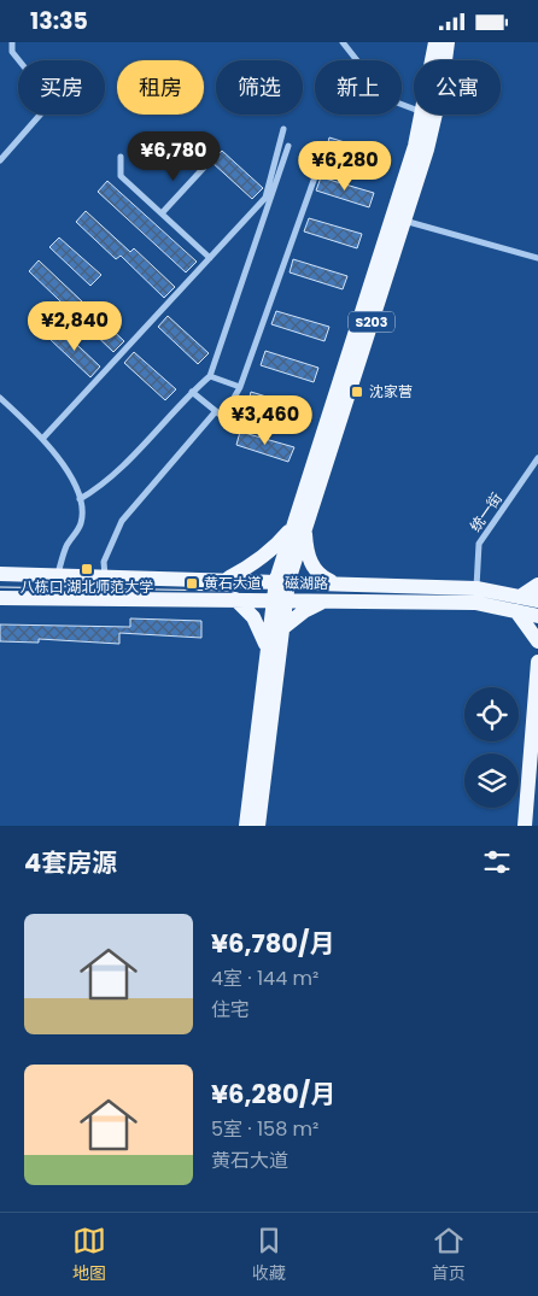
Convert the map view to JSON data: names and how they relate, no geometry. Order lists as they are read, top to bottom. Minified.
{"streets":{"main road":["S203","磁湖路"],"street":["统一街"]},"crossings":[["S203","磁湖路"],["统一街","磁湖路"]],"places":{"transit":["沈家营","八栋口·湖北师范大学","黄石大道"]},"page":{"status":"13:35","chip":["买房","租房","筛选","新上","公寓"],"price":["¥6,780","¥6,280","¥2,840","¥3,460"],"heading":"4套房源","list":[{"name":"¥6,780/月","note":"4室 · 144 m² · 住宅"},{"name":"¥6,280/月","note":"5室 · 158 m² · 黄石大道"}],"tabs":["地图","收藏","首页"]}}
